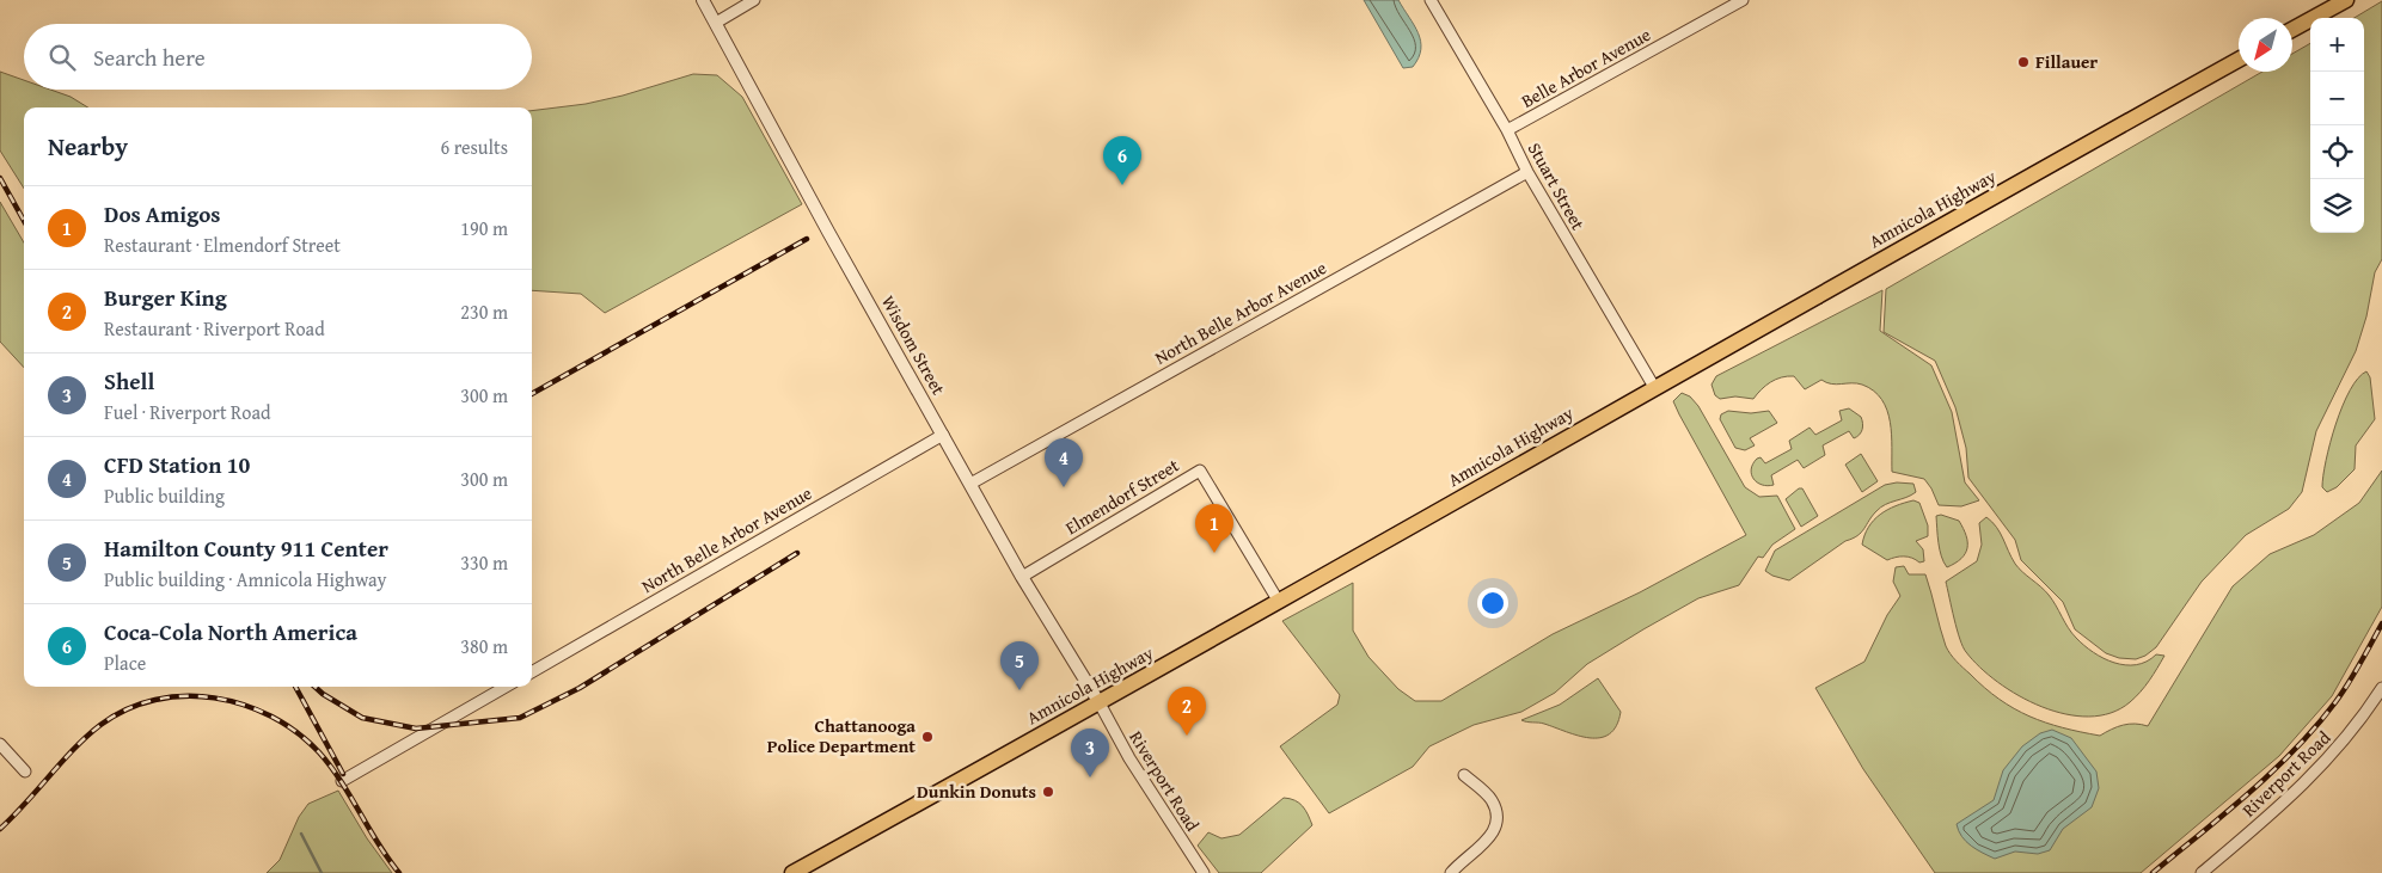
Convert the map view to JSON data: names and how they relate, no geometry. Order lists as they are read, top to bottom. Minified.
{"streets":{"main road":["Amnicola Highway"],"street":["Belle Arbor Avenue","Stuart Street","North Belle Arbor Avenue","Wisdom Street","Elmendorf Street","Riverport Road"]},"crossings":[["Belle Arbor Avenue","Stuart Street"],["Stuart Street","Amnicola Highway"],["Stuart Street","North Belle Arbor Avenue"],["Amnicola Highway","Wisdom Street"],["Amnicola Highway","Elmendorf Street"],["Amnicola Highway","Riverport Road"],["North Belle Arbor Avenue","Wisdom Street"],["Wisdom Street","Elmendorf Street"],["Wisdom Street","Riverport Road"]],"places":["Fillauer","Chattanooga Police Department","Dunkin Donuts"],"north":"bottom left","page":{"map_buttons":["+","−"],"search":"Search here","heading":["Nearby","6 results"],"pins":["6","4","1","5","2","3"],"list":[{"mark":"1","name":"Dos Amigos","note":"Restaurant · Elmendorf Street","value":"190 m"},{"mark":"2","name":"Burger King","note":"Restaurant · Riverport Road","value":"230 m"},{"mark":"3","name":"Shell","note":"Fuel · Riverport Road","value":"300 m"},{"mark":"4","name":"CFD Station 10","note":"Public building","value":"300 m"},{"mark":"5","name":"Hamilton County 911 Center","note":"Public building · Amnicola Highway","value":"330 m"},{"mark":"6","name":"Coca-Cola North America","note":"Place","value":"380 m"}]}}
